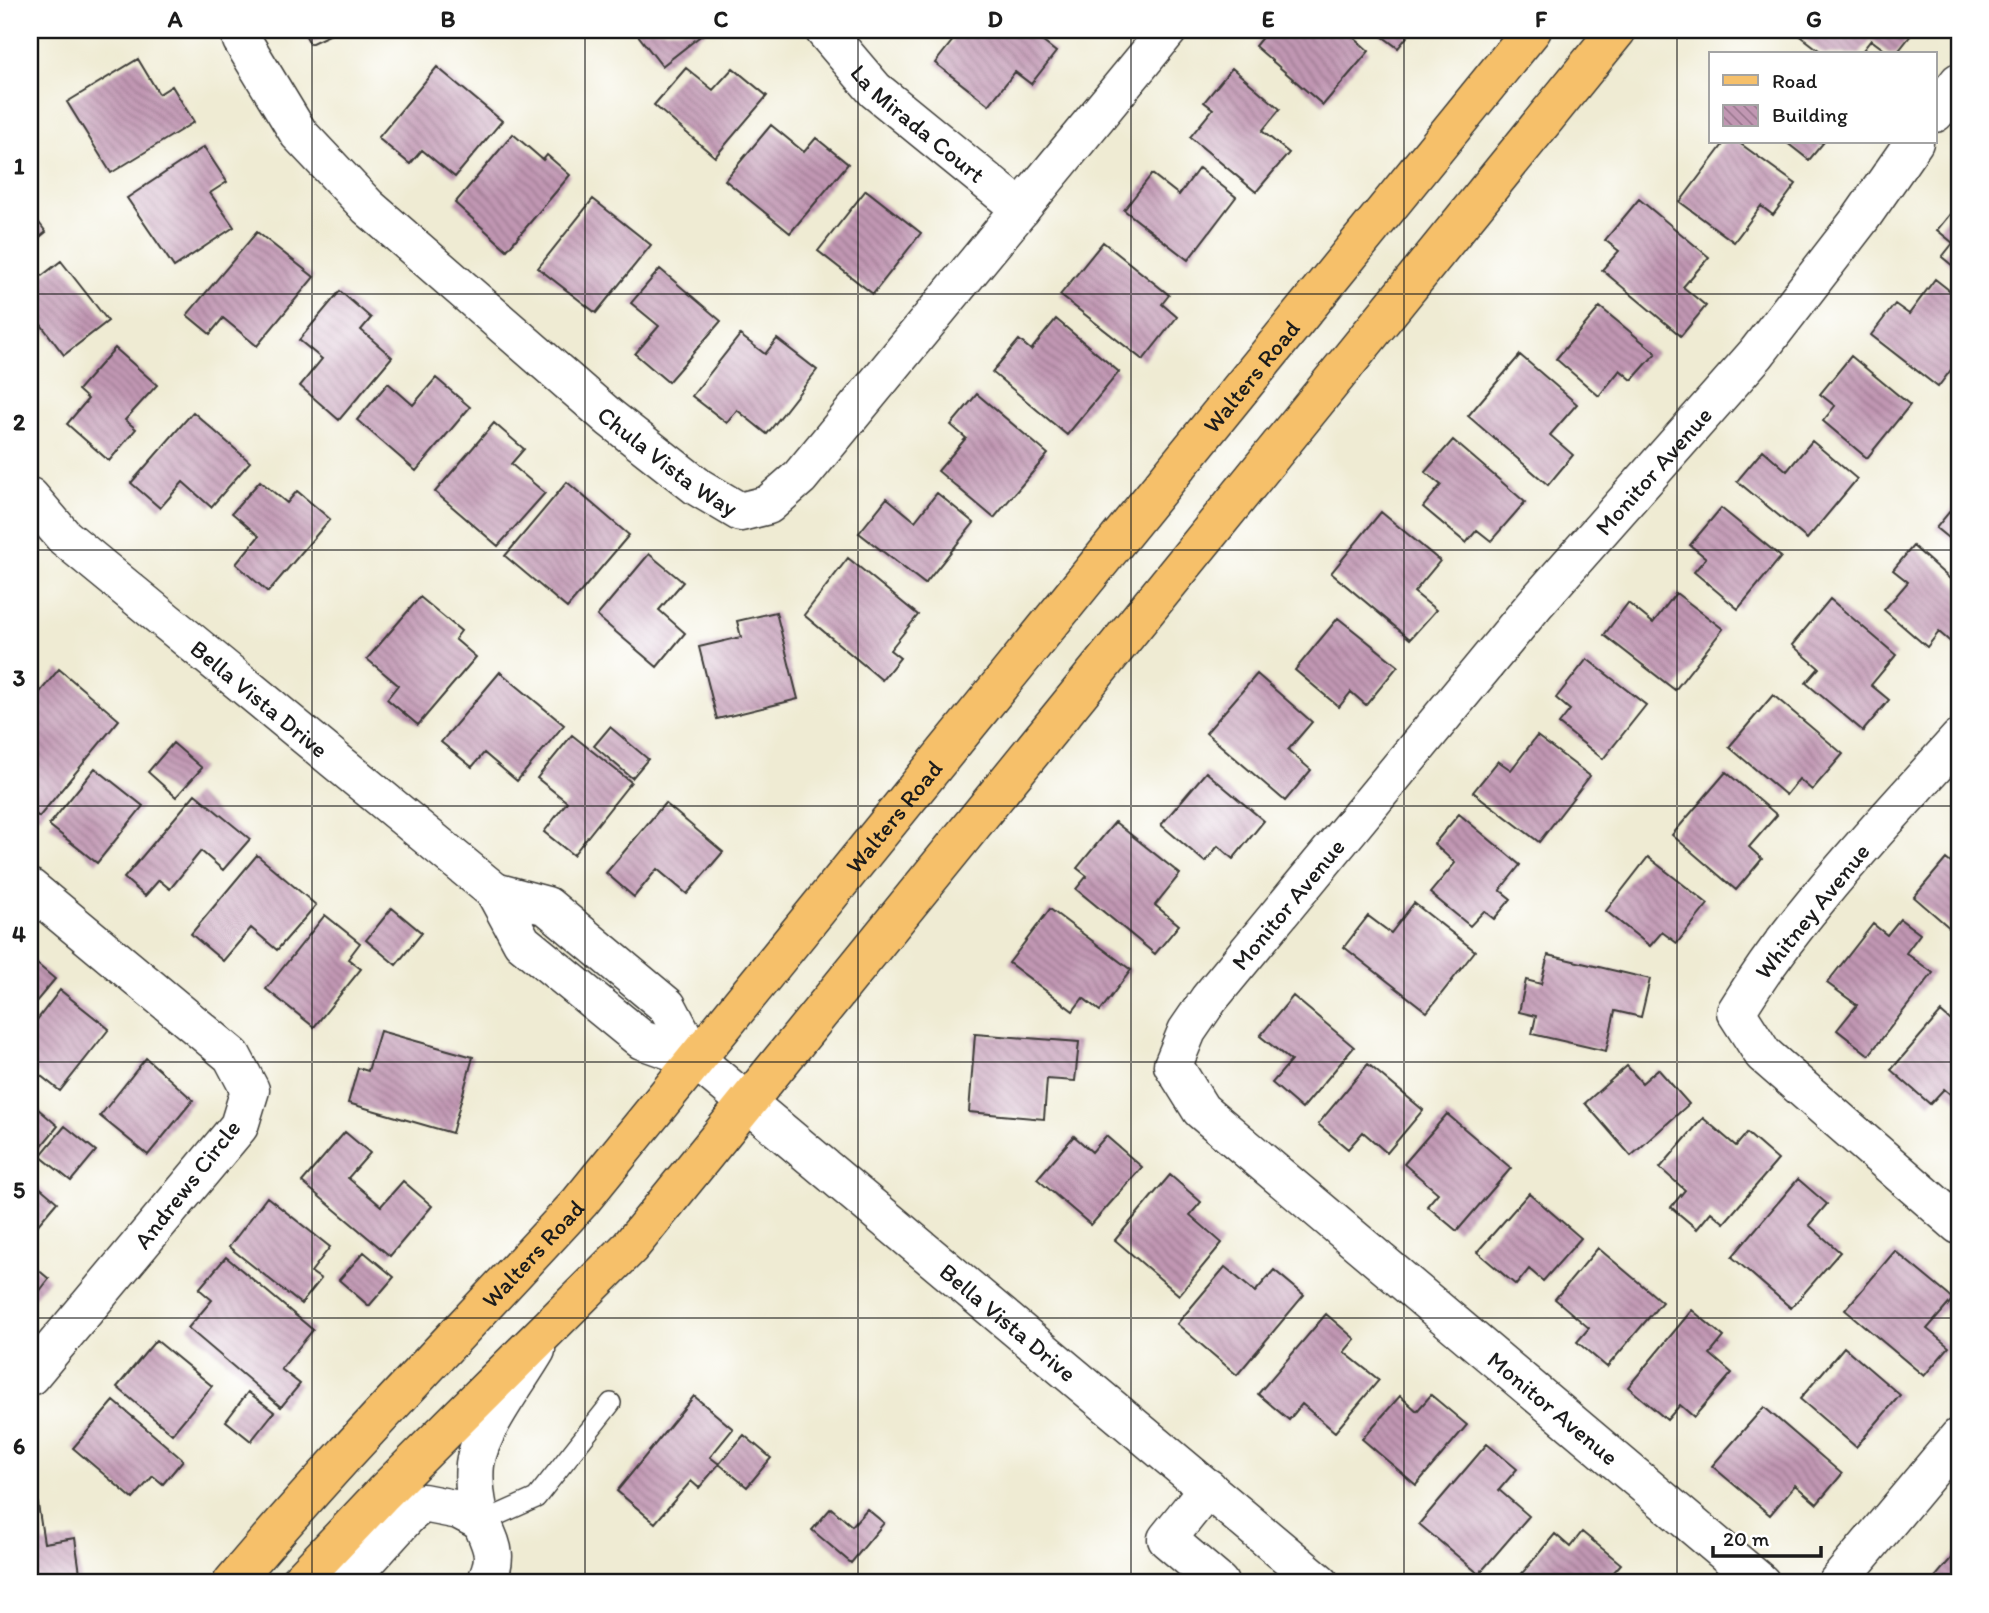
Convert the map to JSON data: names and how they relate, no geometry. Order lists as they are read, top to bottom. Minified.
{"streets":{"main road":["Walters Road"],"street":["La Mirada Court","Chula Vista Way","Monitor Avenue","Bella Vista Drive","Whitney Avenue","Andrews Circle"]},"crossings":[["La Mirada Court","Chula Vista Way"],["Walters Road","Bella Vista Drive"]],"legend":["Road","Building"],"scale_bar":"20 m","grid":{"columns":["A","B","C","D","E","F","G"],"rows":["1","2","3","4","5","6"]}}
